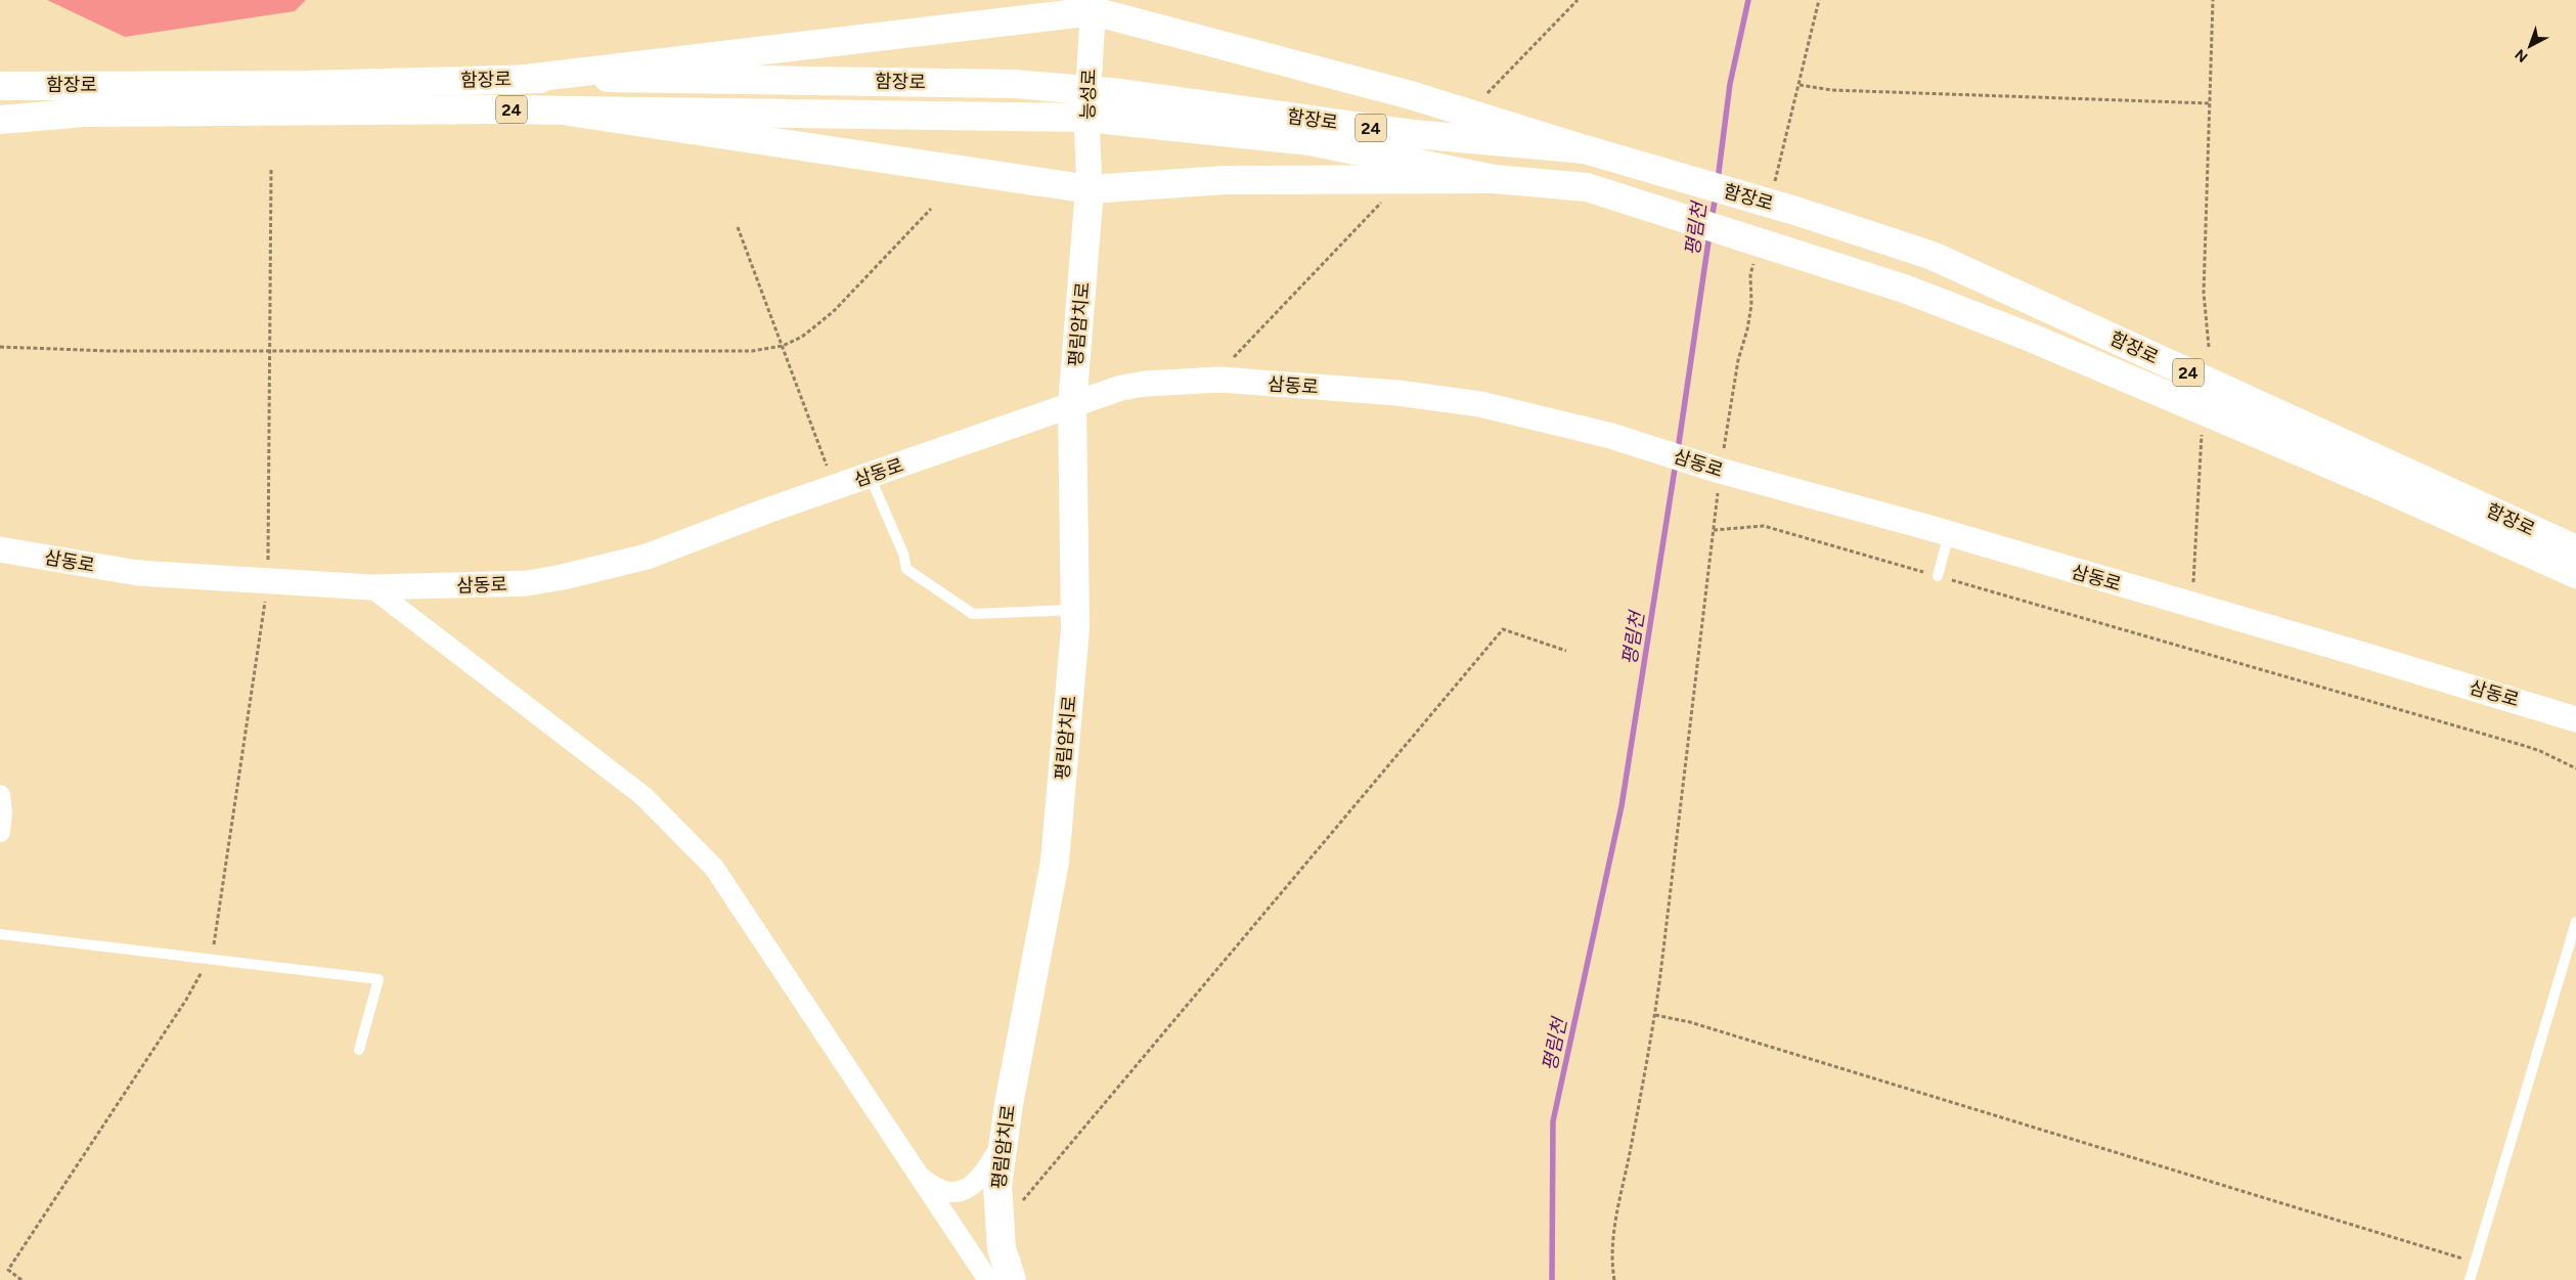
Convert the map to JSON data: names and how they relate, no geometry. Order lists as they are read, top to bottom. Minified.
{"streets":{"main road":["함장로","24","평림암치로"],"street":["능성로","삼동로"]},"crossings":[["능성로","평림암치로"],["평림암치로","삼동로"]],"water":["평림천"],"north":"bottom left"}
